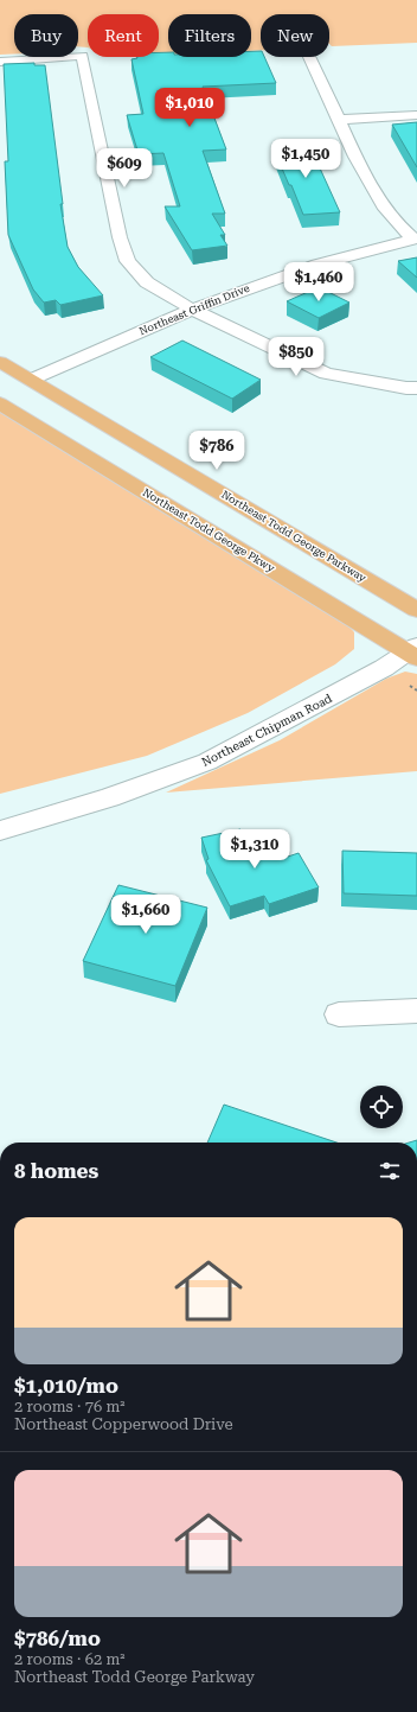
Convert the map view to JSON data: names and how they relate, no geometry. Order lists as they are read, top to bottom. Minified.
{"streets":{"main road":["Northeast Todd George Pkwy","Northeast Todd George Parkway"],"street":["Northeast Griffin Drive","Northeast Chipman Road"]},"crossings":[["Northeast Griffin Drive","Northeast Todd George Parkway"],["Northeast Todd George Pkwy","Northeast Chipman Road"]],"page":{"chip":["Buy","Rent","Filters","New"],"price":["$1,010","$1,450","$609","$1,460","$850","$786","$1,310","$1,660"],"heading":"8 homes","list":[{"name":"$1,010/mo","note":"2 rooms · 76 m² · Northeast Copperwood Drive"},{"name":"$786/mo","note":"2 rooms · 62 m² · Northeast Todd George Parkway"}]}}
